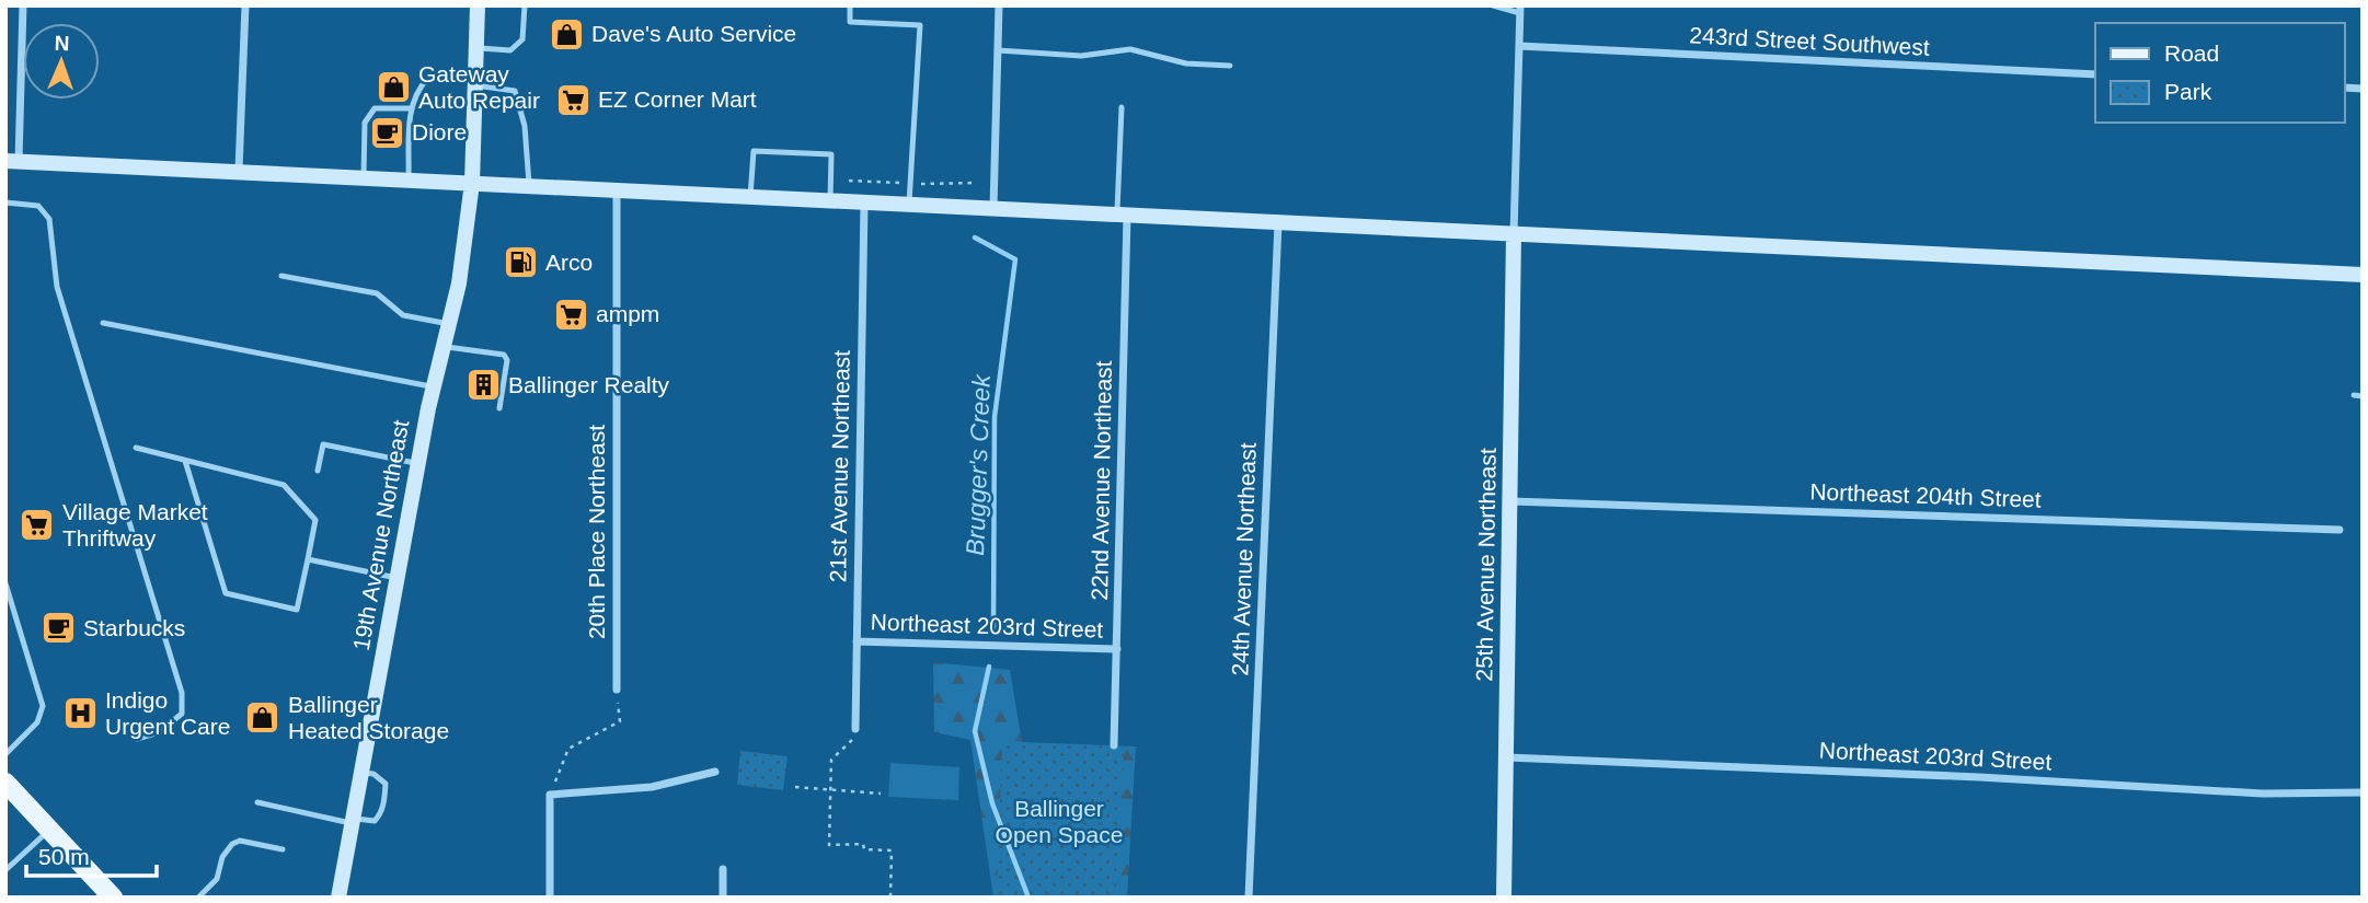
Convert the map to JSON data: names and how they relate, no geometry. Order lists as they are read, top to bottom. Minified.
{"streets":{"main road":["19th Avenue Northeast","25th Avenue Northeast"],"street":["243rd Street Southwest","21st Avenue Northeast","22nd Avenue Northeast","Northeast 204th Street","20th Place Northeast","24th Avenue Northeast","Northeast 203rd Street"]},"crossings":[["21st Avenue Northeast","Northeast 203rd Street"],["22nd Avenue Northeast","Northeast 203rd Street"],["Northeast 204th Street","25th Avenue Northeast"],["25th Avenue Northeast","Northeast 203rd Street"]],"water":["Brugger's Creek"],"parks":["Ballinger Open Space"],"places":{"shop":["Dave's Auto Service","Gateway Auto Repair","Ballinger Heated Storage"],"supermarket":["EZ Corner Mart","ampm","Village Market Thriftway"],"cafe":["Diore","Starbucks"],"fuel station":["Arco"],"building":["Ballinger Realty"],"hospital":["Indigo Urgent Care"]},"legend":["Road","Park"],"scale_bar":"50 m","north":"top"}
